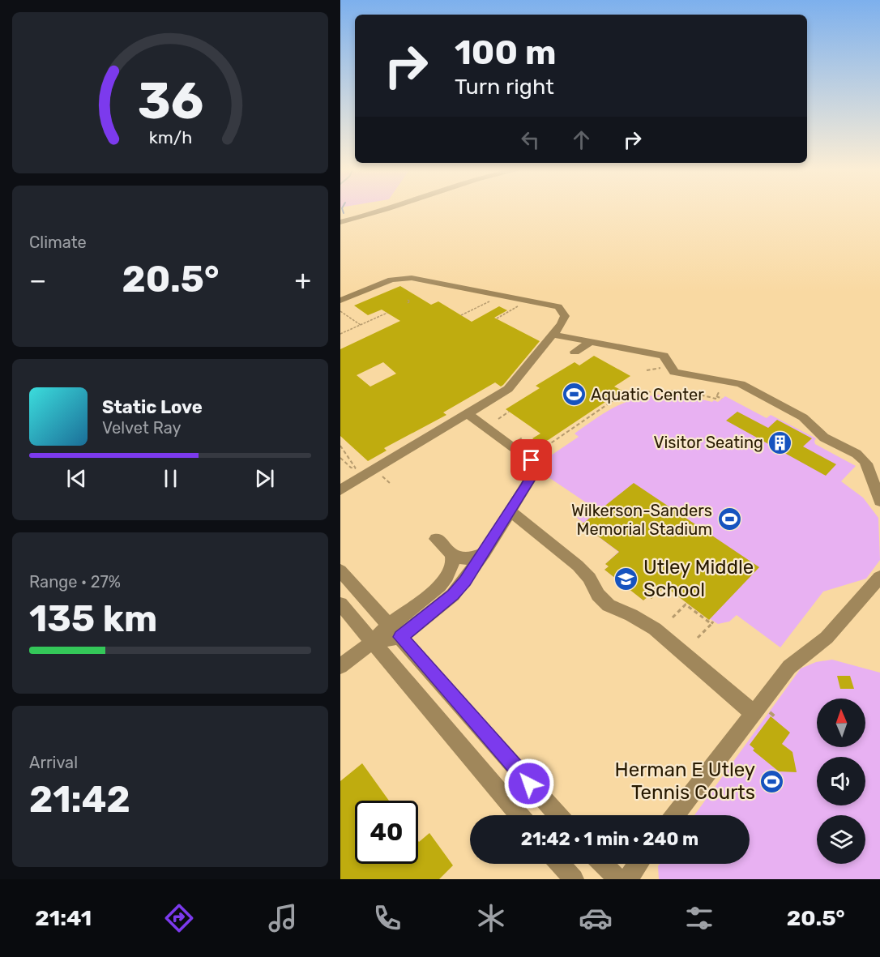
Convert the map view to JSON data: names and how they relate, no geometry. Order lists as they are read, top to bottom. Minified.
{"places":{"sports":["Aquatic Center","Wilkerson-Sanders Memorial Stadium","Herman E Utley Tennis Courts"],"building":["Visitor Seating"],"school or university":["Utley Middle School"]},"north":"top","page":{"turn":["100 m","Turn right"],"tile":["Climate",["Range · 27%","135 km"],["Arrival","21:42"]],"heat":["−","20.5°","+"],"song":["Static Love","Velvet Ray"],"limit":"40","trip":"21:42 · 1 min · 240 m","tabs":["21:41","20.5°"],"gauge":["36","km/h"]}}
